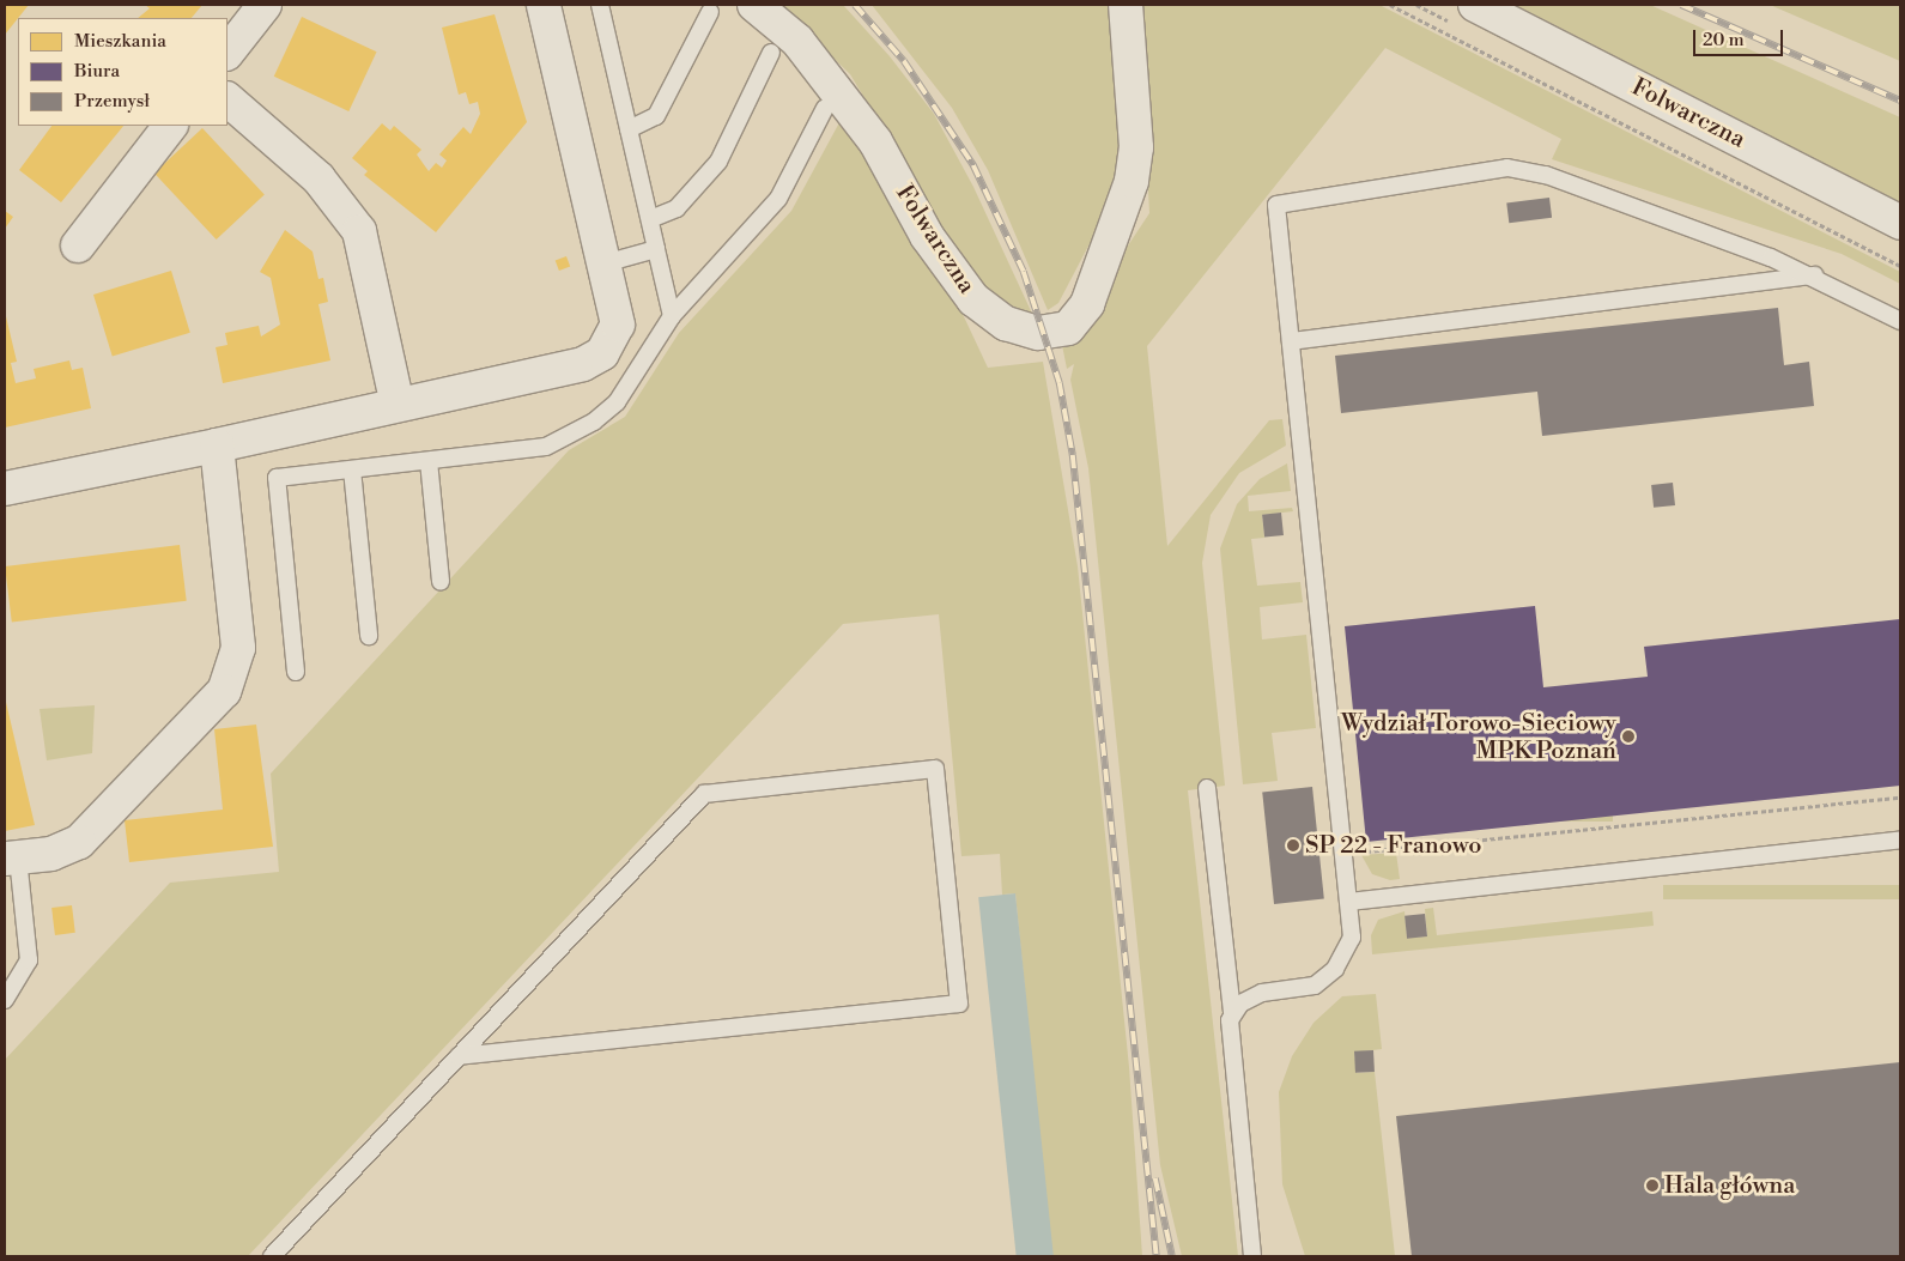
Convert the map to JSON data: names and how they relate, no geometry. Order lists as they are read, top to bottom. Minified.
{"streets":{"street":["Folwarczna"]},"places":["Wydział Torowo-Sieciowy MPK Poznań","SP 22 - Franowo","Hala główna"],"legend":["Mieszkania","Biura","Przemysł"],"scale_bar":"20 m"}
